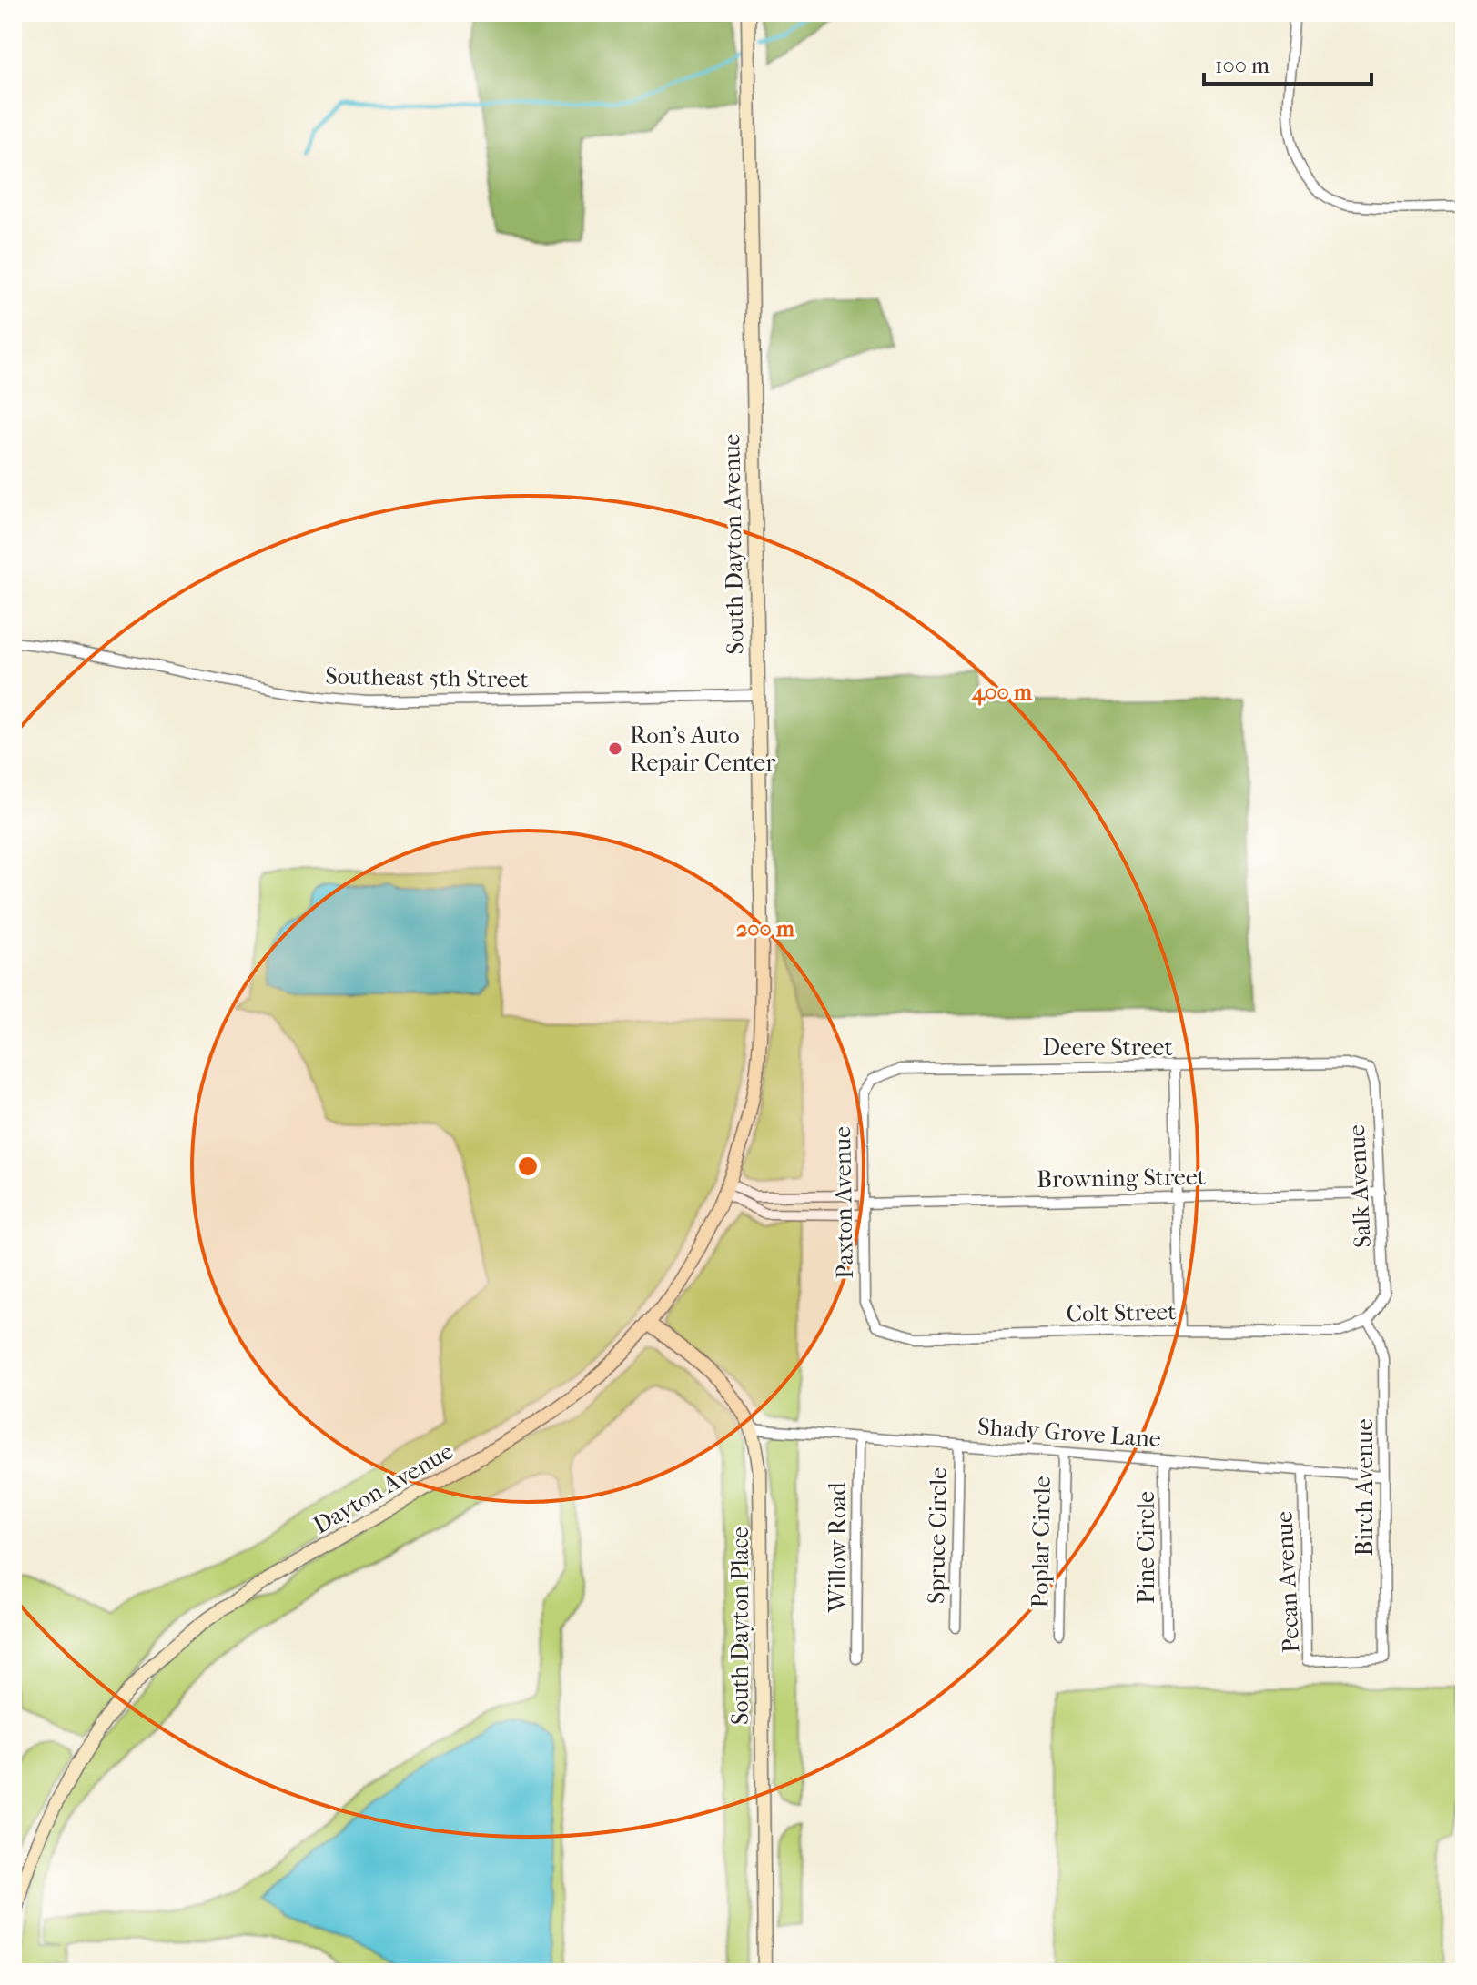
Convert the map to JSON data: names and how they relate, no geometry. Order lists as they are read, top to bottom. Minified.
{"streets":{"main road":["South Dayton Avenue","Dayton Avenue","South Dayton Place"],"street":["Southeast 5th Street","Deere Street","Browning Street","Salk Avenue","Paxton Avenue","Colt Street","Shady Grove Lane","Birch Avenue","Spruce Circle","Poplar Circle","Willow Road","Pine Circle","Pecan Avenue"]},"crossings":[["South Dayton Avenue","Southeast 5th Street"],["South Dayton Avenue","Dayton Avenue"],["Deere Street","Salk Avenue"],["Deere Street","Paxton Avenue"],["Browning Street","Salk Avenue"],["Browning Street","Paxton Avenue"],["Browning Street","Dayton Avenue"],["Salk Avenue","Colt Street"],["Salk Avenue","Birch Avenue"],["Paxton Avenue","Colt Street"],["Colt Street","Birch Avenue"],["Shady Grove Lane","Birch Avenue"],["Shady Grove Lane","Spruce Circle"],["Shady Grove Lane","Poplar Circle"],["Shady Grove Lane","Willow Road"],["Shady Grove Lane","Pine Circle"],["Shady Grove Lane","Pecan Avenue"],["Shady Grove Lane","South Dayton Place"],["Birch Avenue","Pecan Avenue"],["Dayton Avenue","South Dayton Place"]],"places":["Ron's Auto Repair Center"],"scale_bar":"100 m","rings":["400 m","200 m"]}
